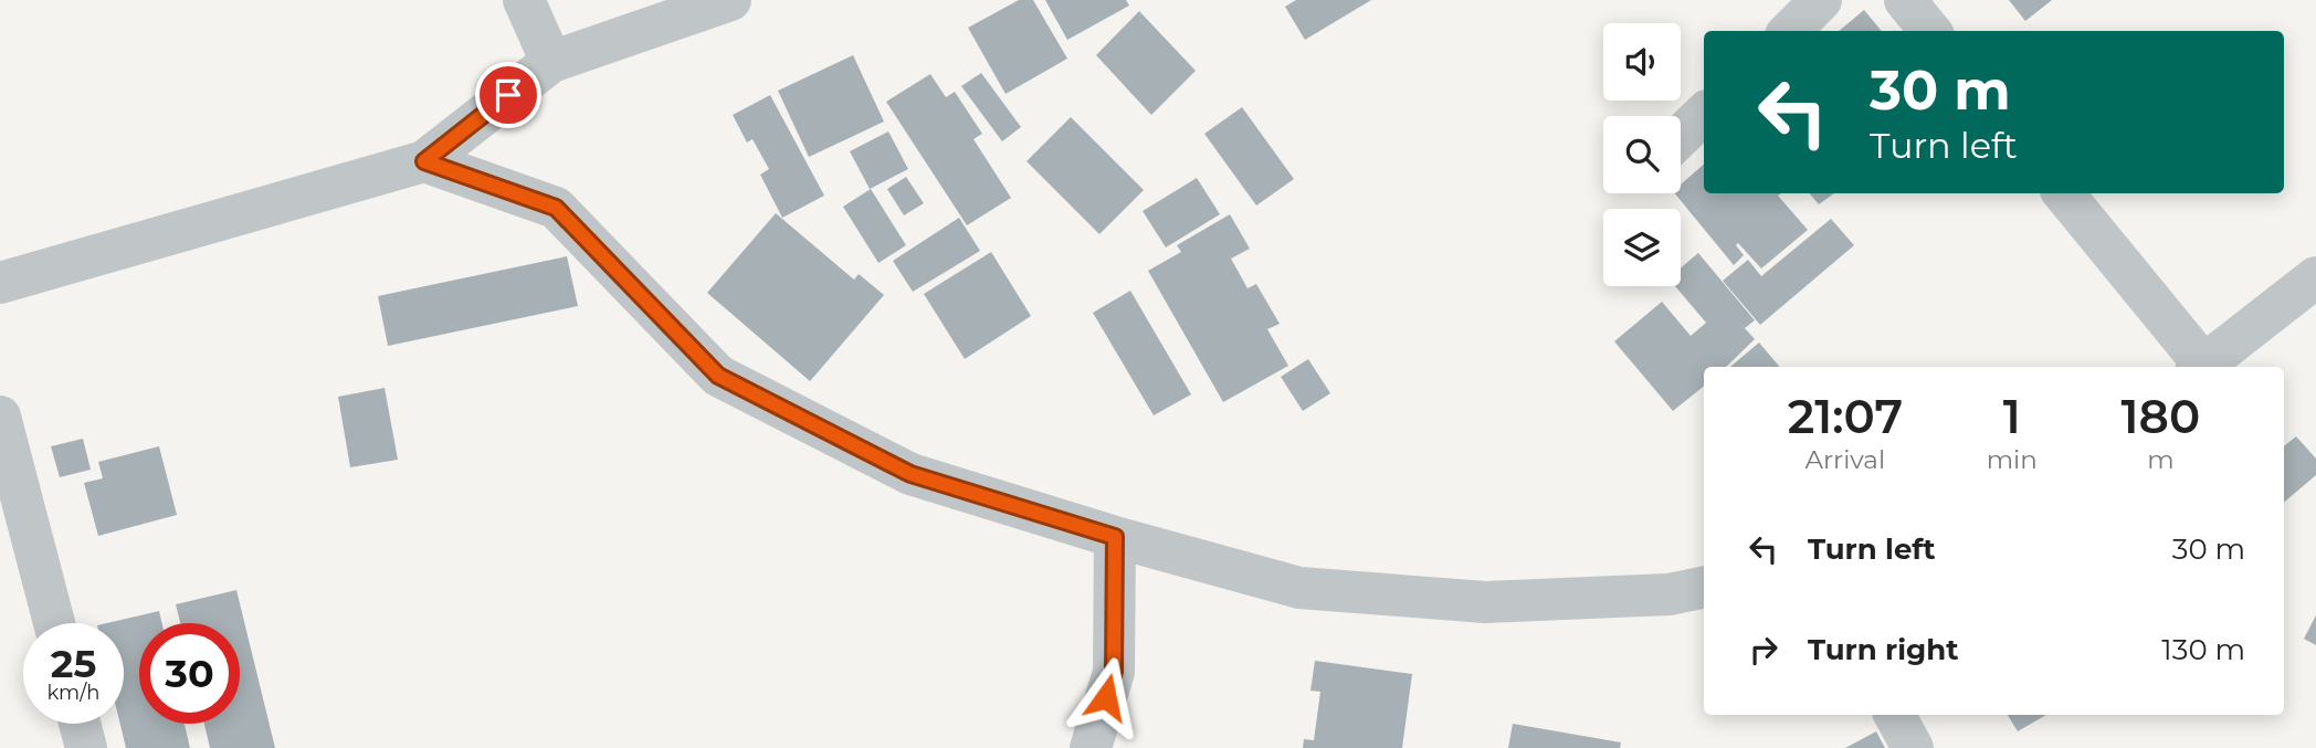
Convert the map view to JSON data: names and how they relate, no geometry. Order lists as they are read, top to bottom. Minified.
{"page":{"turn":["30 m","Turn left"],"eta":["21:07","Arrival","1","min","180","m"],"list":[{"name":"Turn left","value":"30 m"},{"name":"Turn right","value":"130 m"}],"speed":"25 km/h","limit":"30"}}
